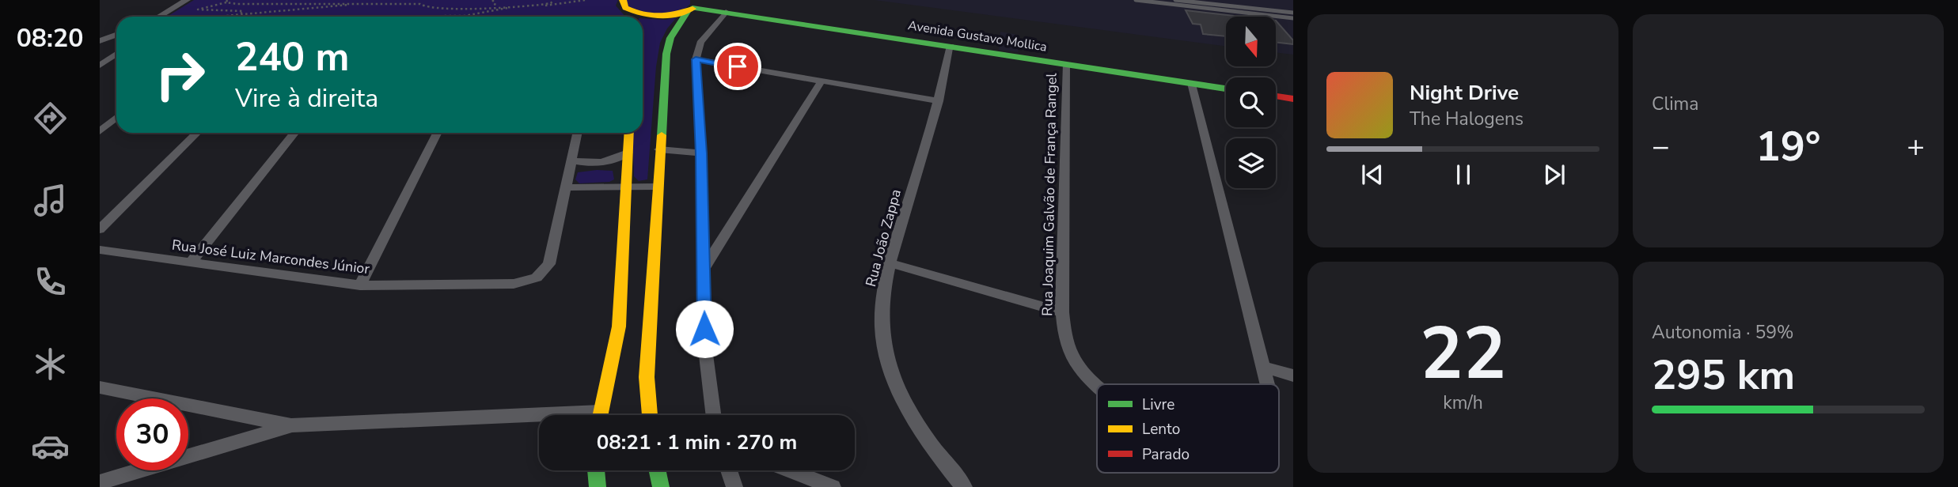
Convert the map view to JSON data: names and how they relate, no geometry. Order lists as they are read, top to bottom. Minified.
{"streets":{"main road":["Avenida Gustavo Mollica"],"street":["Rua Joaquim Galvão de França Rangel","Rua João Zappa","Rua José Luiz Marcondes Júnior"]},"crossings":[["Avenida Gustavo Mollica","Rua Joaquim Galvão de França Rangel"],["Avenida Gustavo Mollica","Rua João Zappa"]],"legend":["Livre","Lento","Parado"],"north":"bottom","page":{"tabs":"08:20","tile":["Clima",["22","km/h"],["Autonomia · 59%","295 km"]],"turn":["240 m","Vire à direita"],"song":["Night Drive","The Halogens"],"heat":["−","19°","+"],"limit":"30","trip":"08:21 · 1 min · 270 m"}}
